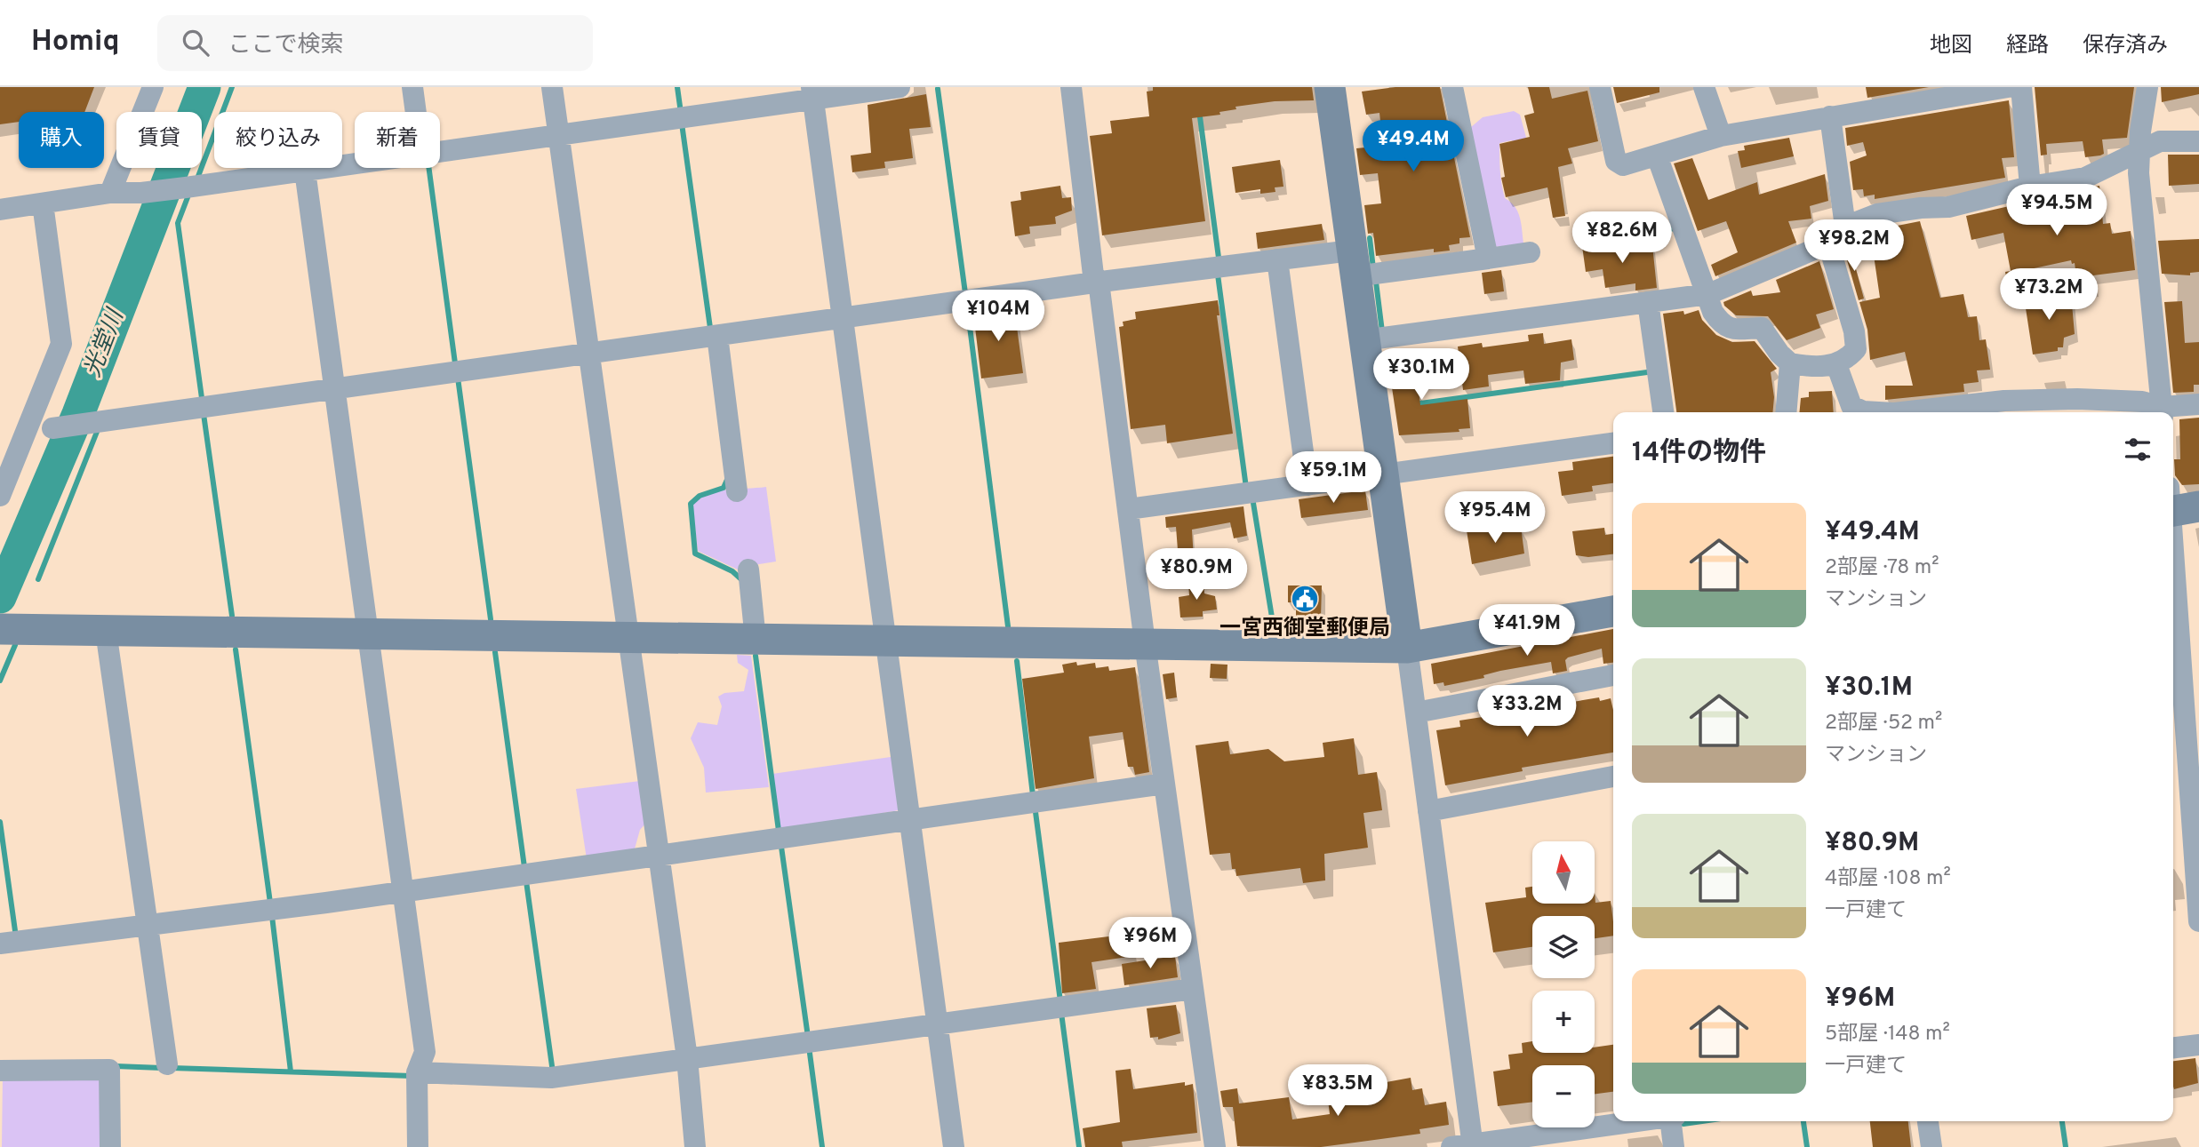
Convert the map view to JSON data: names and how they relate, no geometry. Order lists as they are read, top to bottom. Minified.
{"water":["光堂川"],"places":{"public building":["一宮西御堂郵便局"]},"north":"top","page":{"header":"Homiq","search":"ここで検索","nav":["地図","経路","保存済み"],"chip":["購入","賃貸","絞り込み","新着"],"price":["¥49.4M","¥94.5M","¥82.6M","¥98.2M","¥73.2M","¥104M","¥30.1M","¥59.1M","¥95.4M","¥80.9M","¥41.9M","¥33.2M","¥96M","¥83.5M"],"heading":"14件の物件","list":[{"name":"¥49.4M","note":"2部屋 · 78 m² · マンション"},{"name":"¥30.1M","note":"2部屋 · 52 m² · マンション"},{"name":"¥80.9M","note":"4部屋 · 108 m² · 一戸建て"},{"name":"¥96M","note":"5部屋 · 148 m² · 一戸建て"}],"map_buttons":["+","−"]}}
